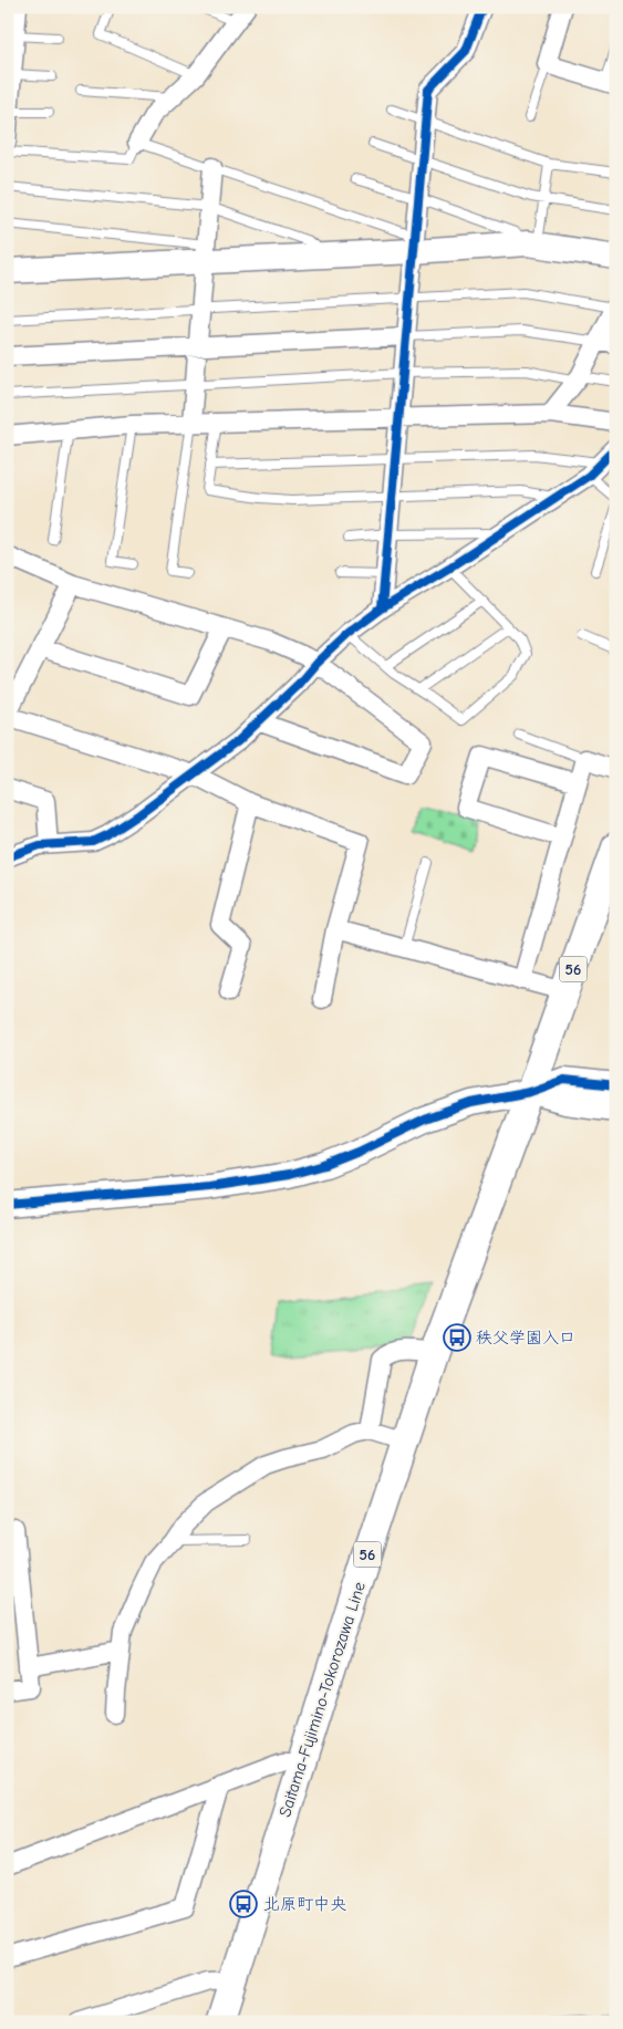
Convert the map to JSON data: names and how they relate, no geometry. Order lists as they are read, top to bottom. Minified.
{"streets":{"main road":["56","Saitama-Fujimino-Tokorozawa Line"]},"places":{"bus stop":["秩父学園入口","北原町中央"]}}
